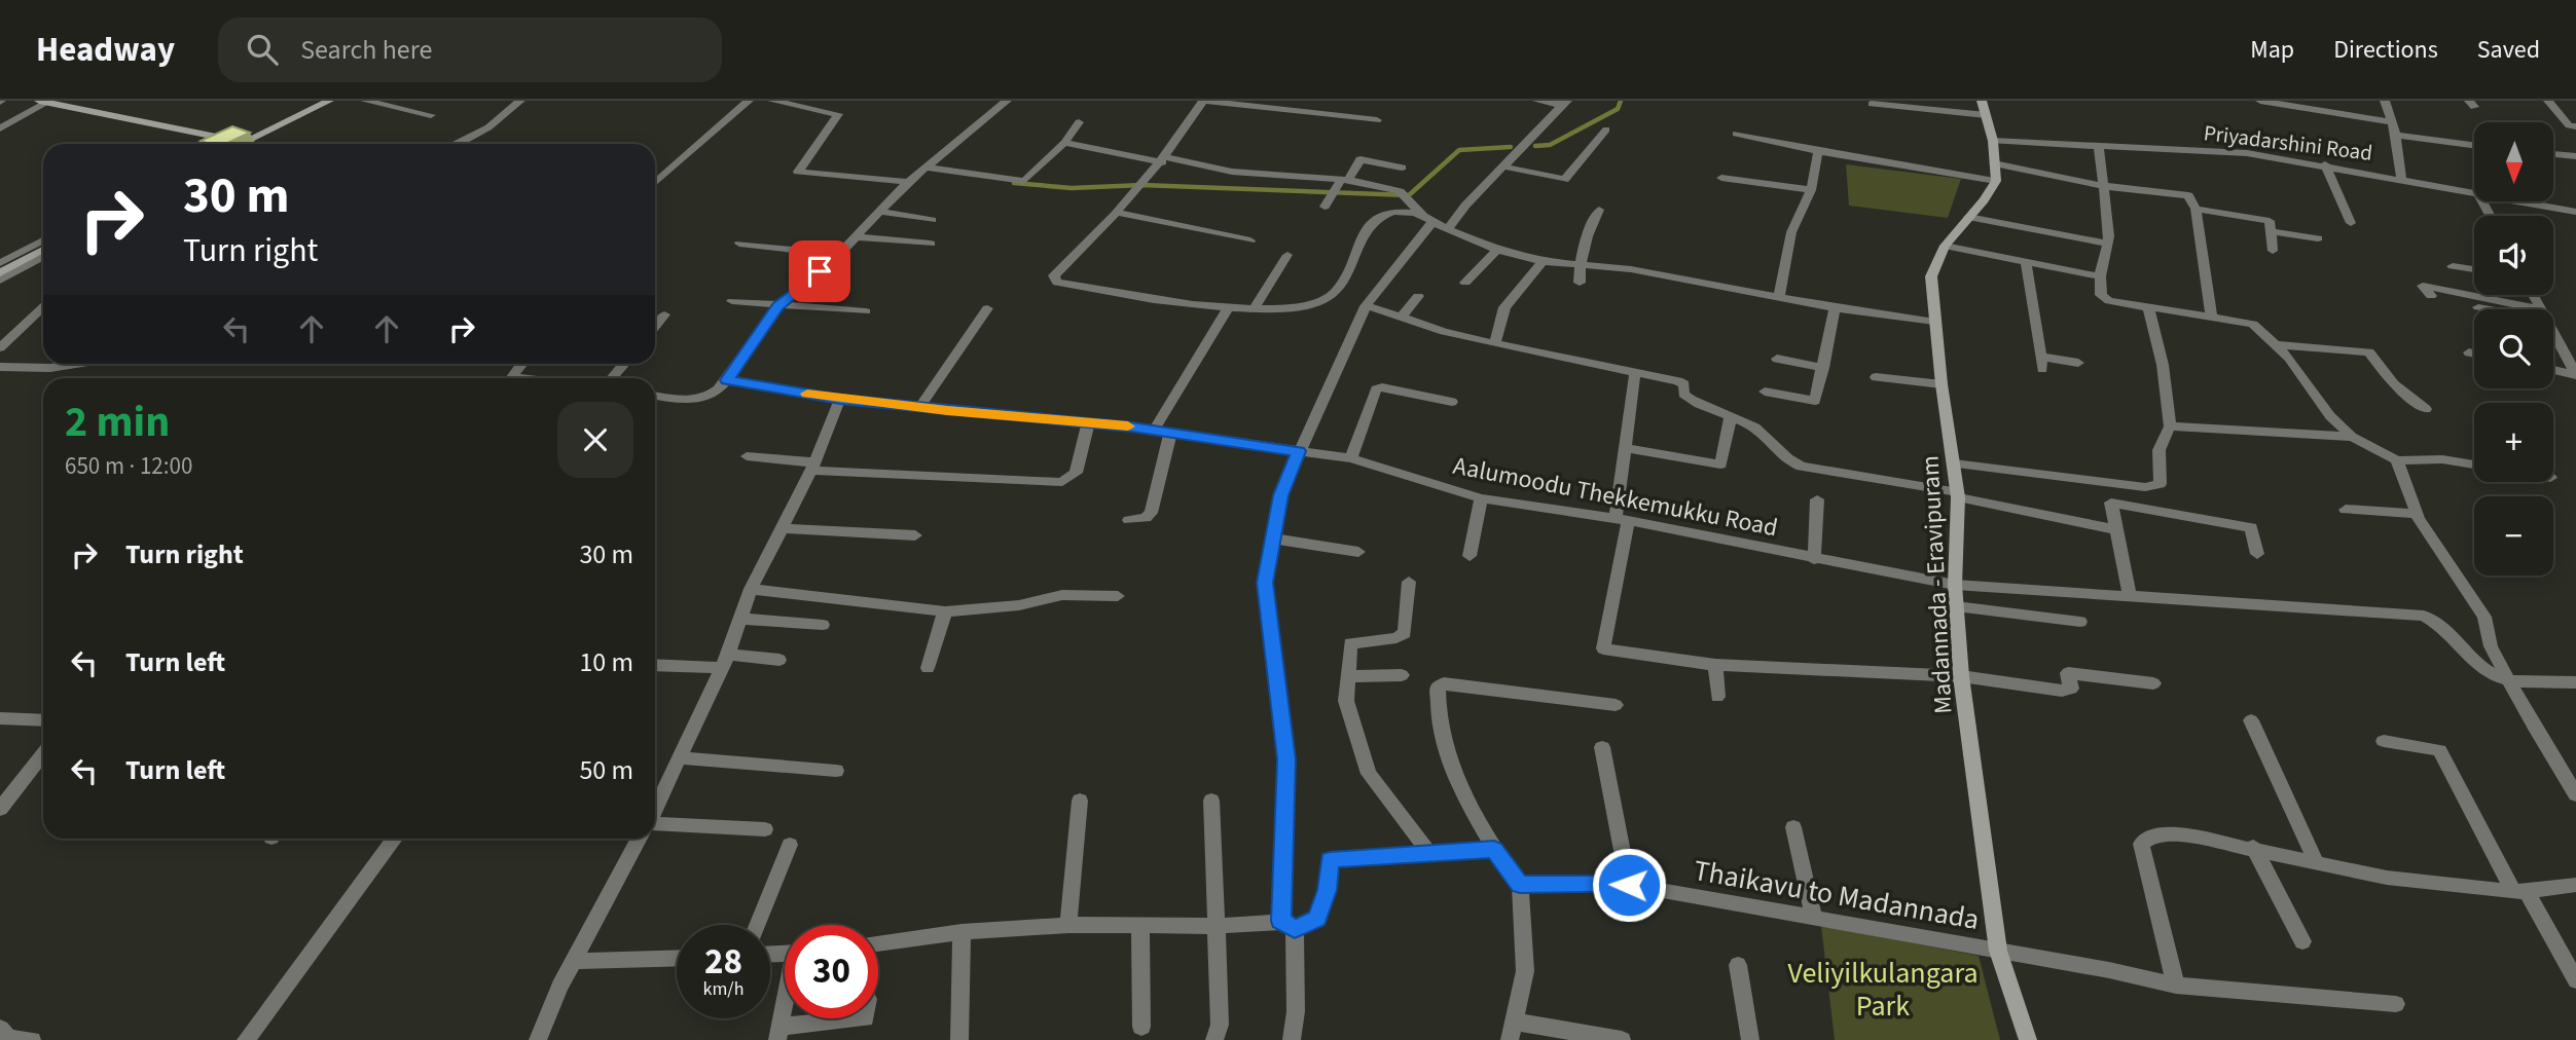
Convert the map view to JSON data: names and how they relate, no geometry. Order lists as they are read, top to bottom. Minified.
{"streets":{"main road":["Madannada - Eravipuram"],"street":["Priyadarshini Road","Aalumoodu Thekkemukku Road","Thaikavu to Madannada"]},"crossings":[["Aalumoodu Thekkemukku Road","Madannada - Eravipuram"],["Madannada - Eravipuram","Thaikavu to Madannada"]],"parks":["Veliyilkulangara Park"],"north":"bottom","page":{"header":"Headway","search":"Search here","nav":["Map","Directions","Saved"],"map_buttons":["+","−"],"turn":["30 m","Turn right"],"heading":["2 min","650 m · 12:00"],"list":[{"name":"Turn right","value":"30 m"},{"name":"Turn left","value":"10 m"},{"name":"Turn left","value":"50 m"}],"speed":"28 km/h","limit":"30"}}
